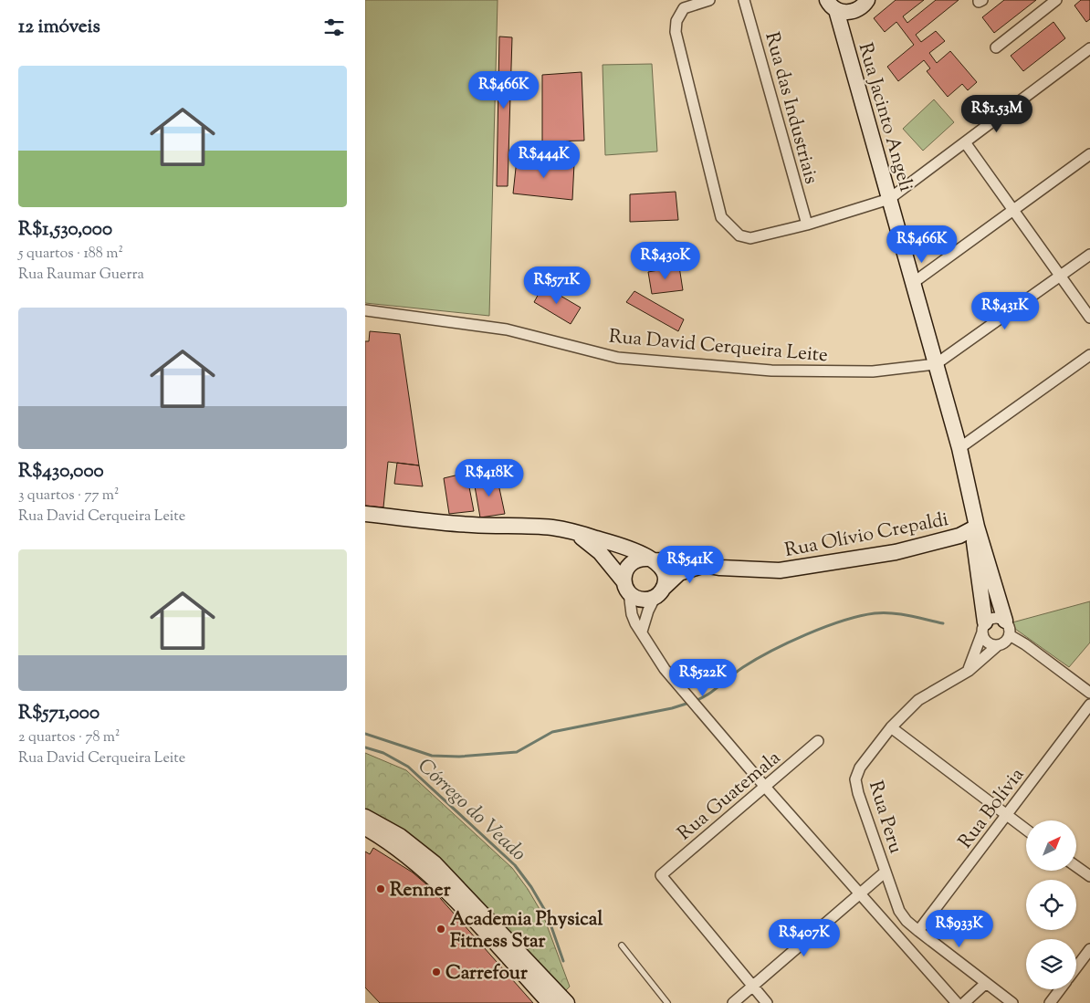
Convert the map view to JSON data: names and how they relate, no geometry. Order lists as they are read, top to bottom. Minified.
{"streets":{"street":["Rua das Industriais","Rua Jacinto Angeli","Rua David Cerqueira Leite","Rua Olívio Crepaldi","Rua Guatemala","Rua Bolívia","Rua Peru"]},"crossings":[["Rua Jacinto Angeli","Rua David Cerqueira Leite"],["Rua Jacinto Angeli","Rua Olívio Crepaldi"],["Rua Jacinto Angeli","Rua Peru"],["Rua Bolívia","Rua Peru"]],"water":["Córrego do Veado"],"places":["Renner","Academia Physical Fitness Star","Carrefour"],"north":"top right","page":{"heading":"12 imóveis","list":[{"name":"R$1,530,000","note":"5 quartos · 188 m² · Rua Raumar Guerra"},{"name":"R$430,000","note":"3 quartos · 77 m² · Rua David Cerqueira Leite"},{"name":"R$571,000","note":"2 quartos · 78 m² · Rua David Cerqueira Leite"}],"price":["R$466K","R$1.53M","R$444K","R$466K","R$430K","R$571K","R$431K","R$418K","R$541K","R$522K","R$933K","R$407K"]}}
